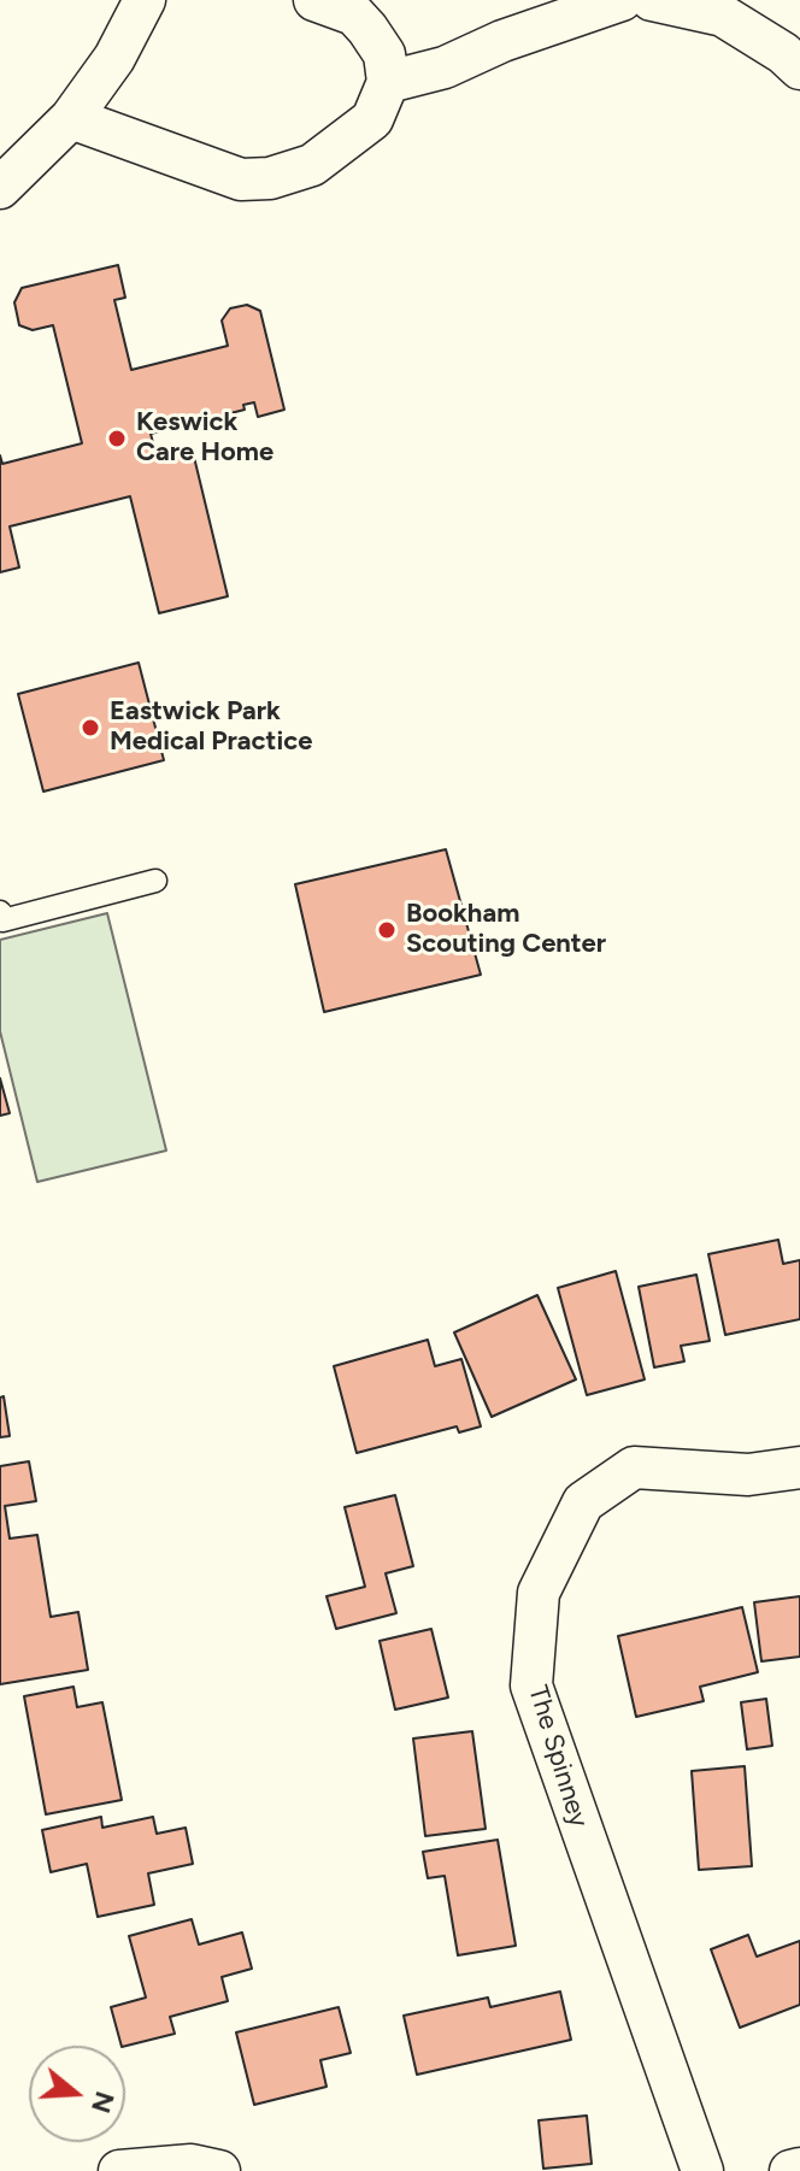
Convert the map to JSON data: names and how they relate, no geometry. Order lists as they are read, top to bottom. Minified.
{"streets":{"street":["The Spinney"]},"places":["Keswick Care Home","Eastwick Park Medical Practice","Bookham Scouting Center"],"north":"right"}
